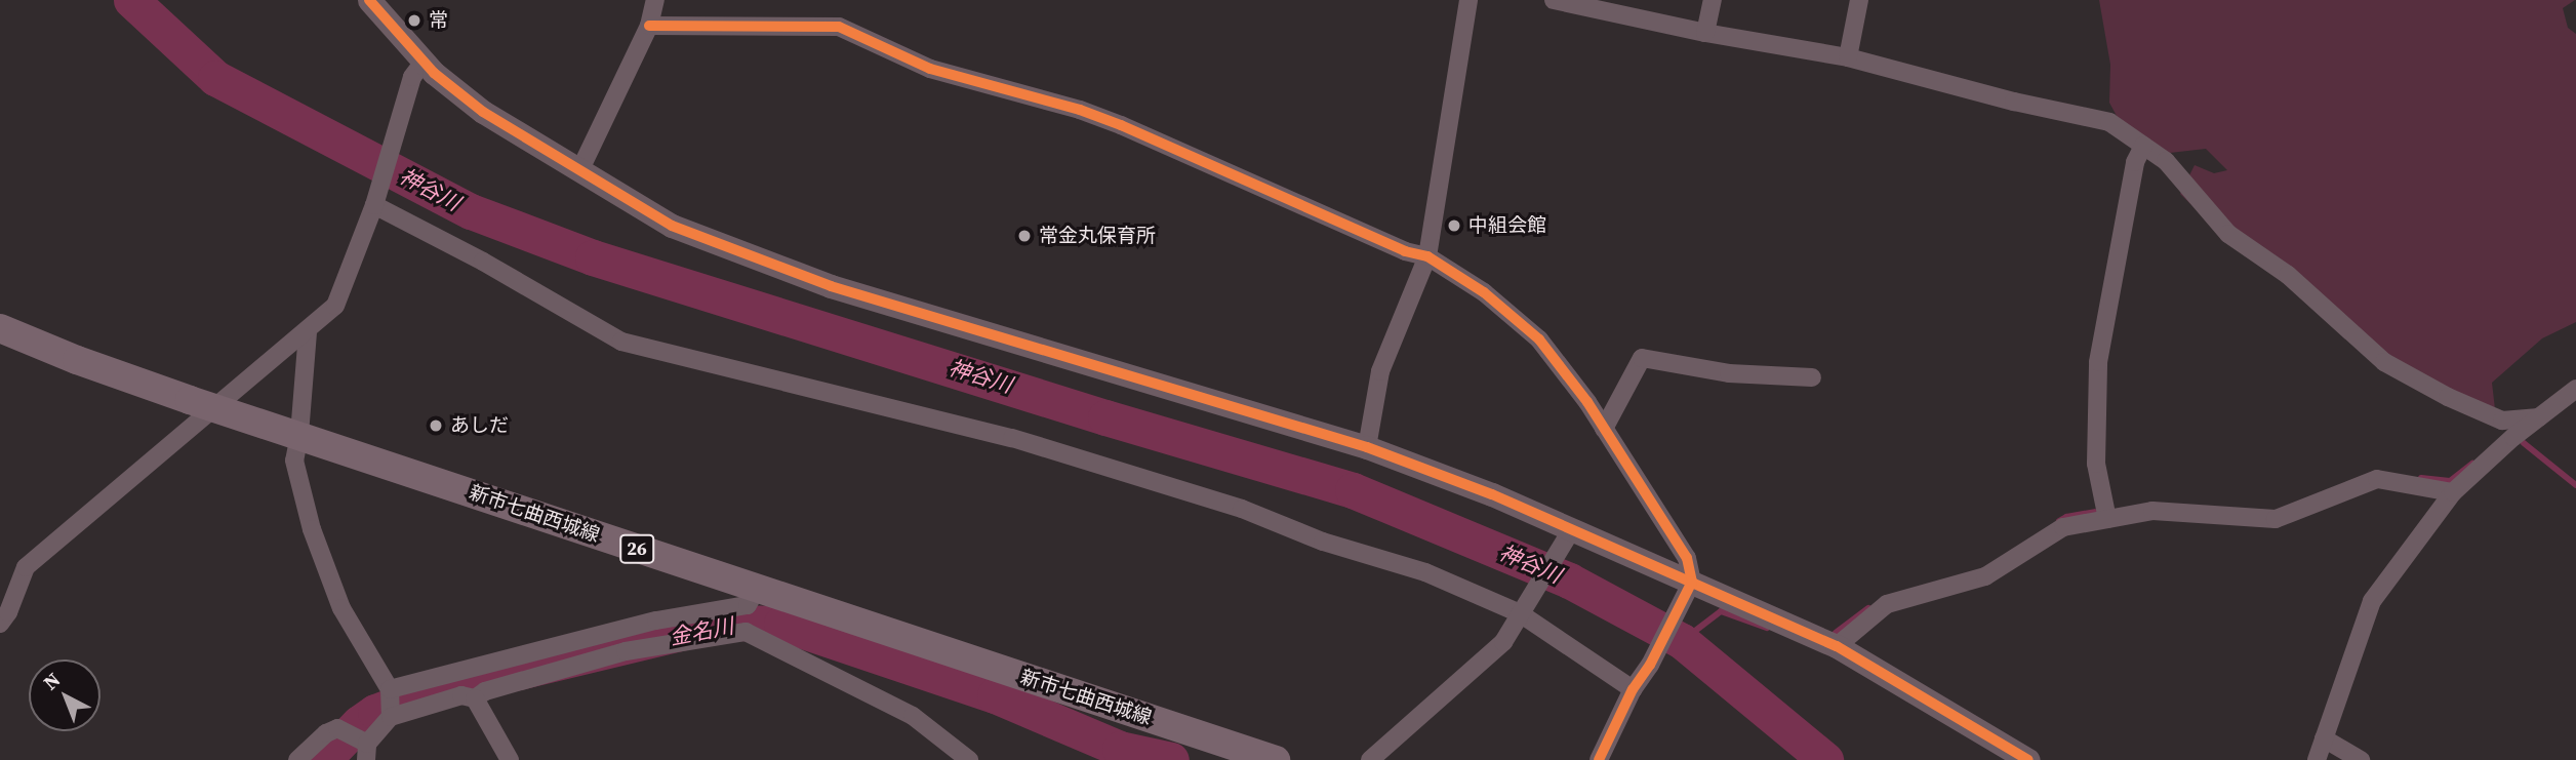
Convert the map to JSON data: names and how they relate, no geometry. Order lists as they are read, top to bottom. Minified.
{"streets":{"main road":["新市七曲西城線","26"]},"water":["神谷川","金名川"],"places":["常","中組会館","常金丸保育所","あしだ"],"north":"top left"}
